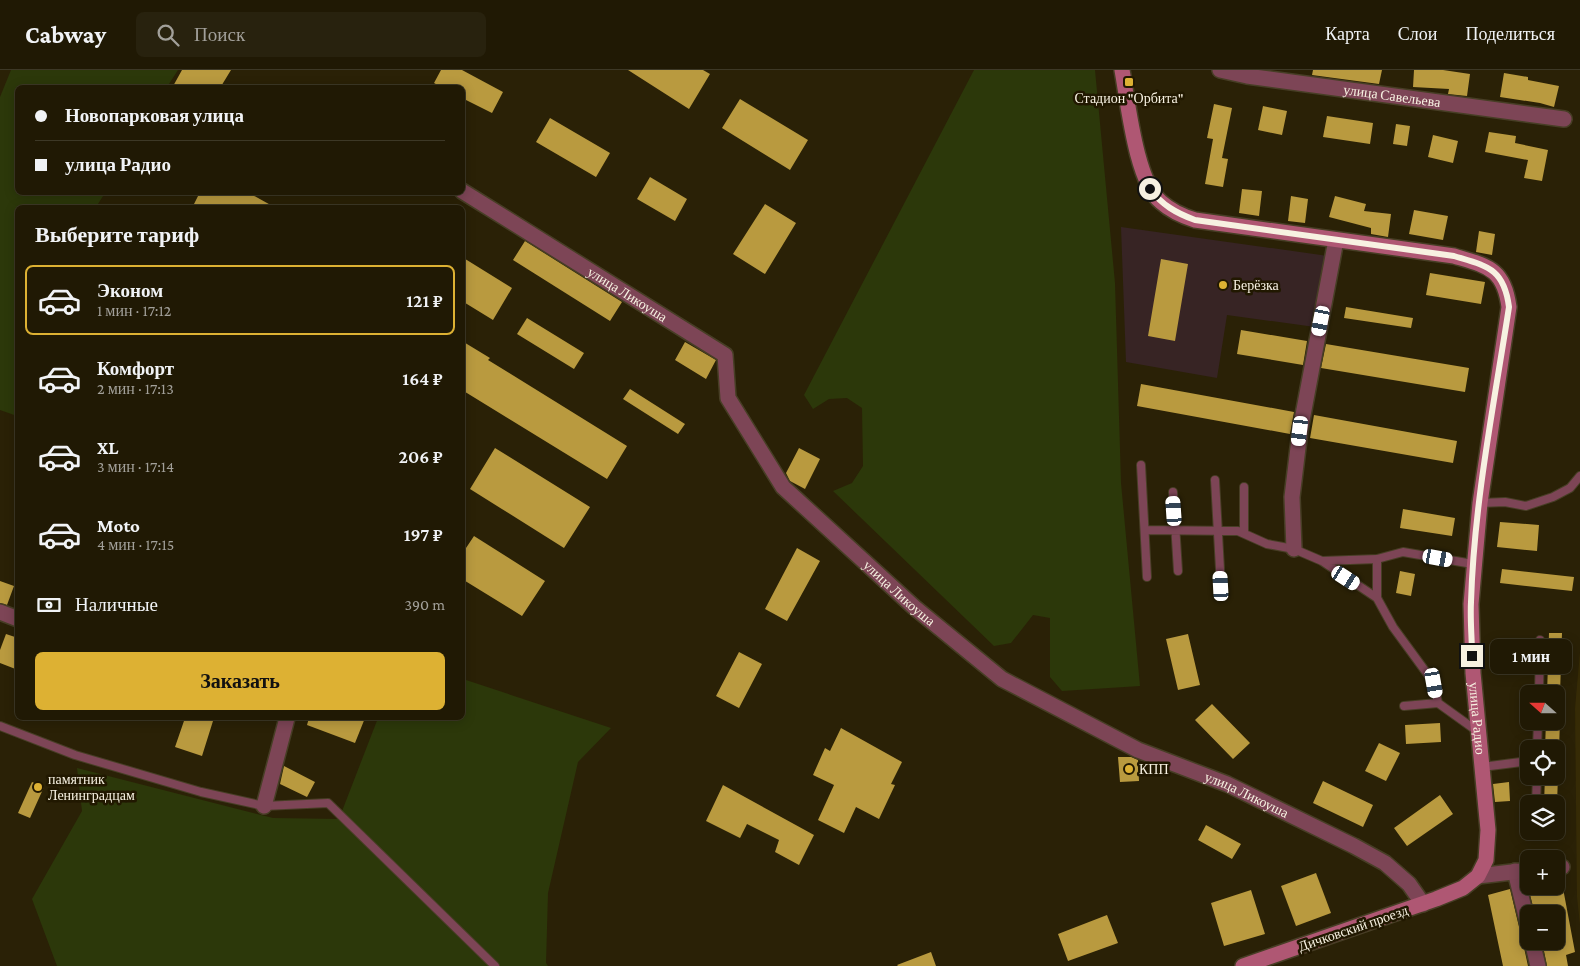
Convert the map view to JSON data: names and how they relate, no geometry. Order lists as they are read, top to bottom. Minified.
{"streets":{"street":["улица Савельева","улица Ликоуша","улица Радио","Дичковский проезд"]},"crossings":[["улица Ликоуша","Дичковский проезд"],["улица Радио","Дичковский проезд"]],"places":{"transit":["Стадион \"Орбита\""],"other":["Берёзка","КПП","памятник Ленинградцам"]},"north":"left","page":{"header":"Cabway","search":"Поиск","nav":["Карта","Слои","Поделиться"],"banner":["Новопарковая улица","улица Радио"],"heading":"Выберите тариф","list":[{"name":"Эконом","note":"1 мин · 17:12","value":"121 ₽"},{"name":"Комфорт","note":"2 мин · 17:13","value":"164 ₽"},{"name":"XL","note":"3 мин · 17:14","value":"206 ₽"},{"name":"Moto","note":"4 мин · 17:15","value":"197 ₽"}],"pay":["Наличные","390 m"],"bubble":"1 мин","buttons":"Заказать","map_buttons":["+","−"]}}
